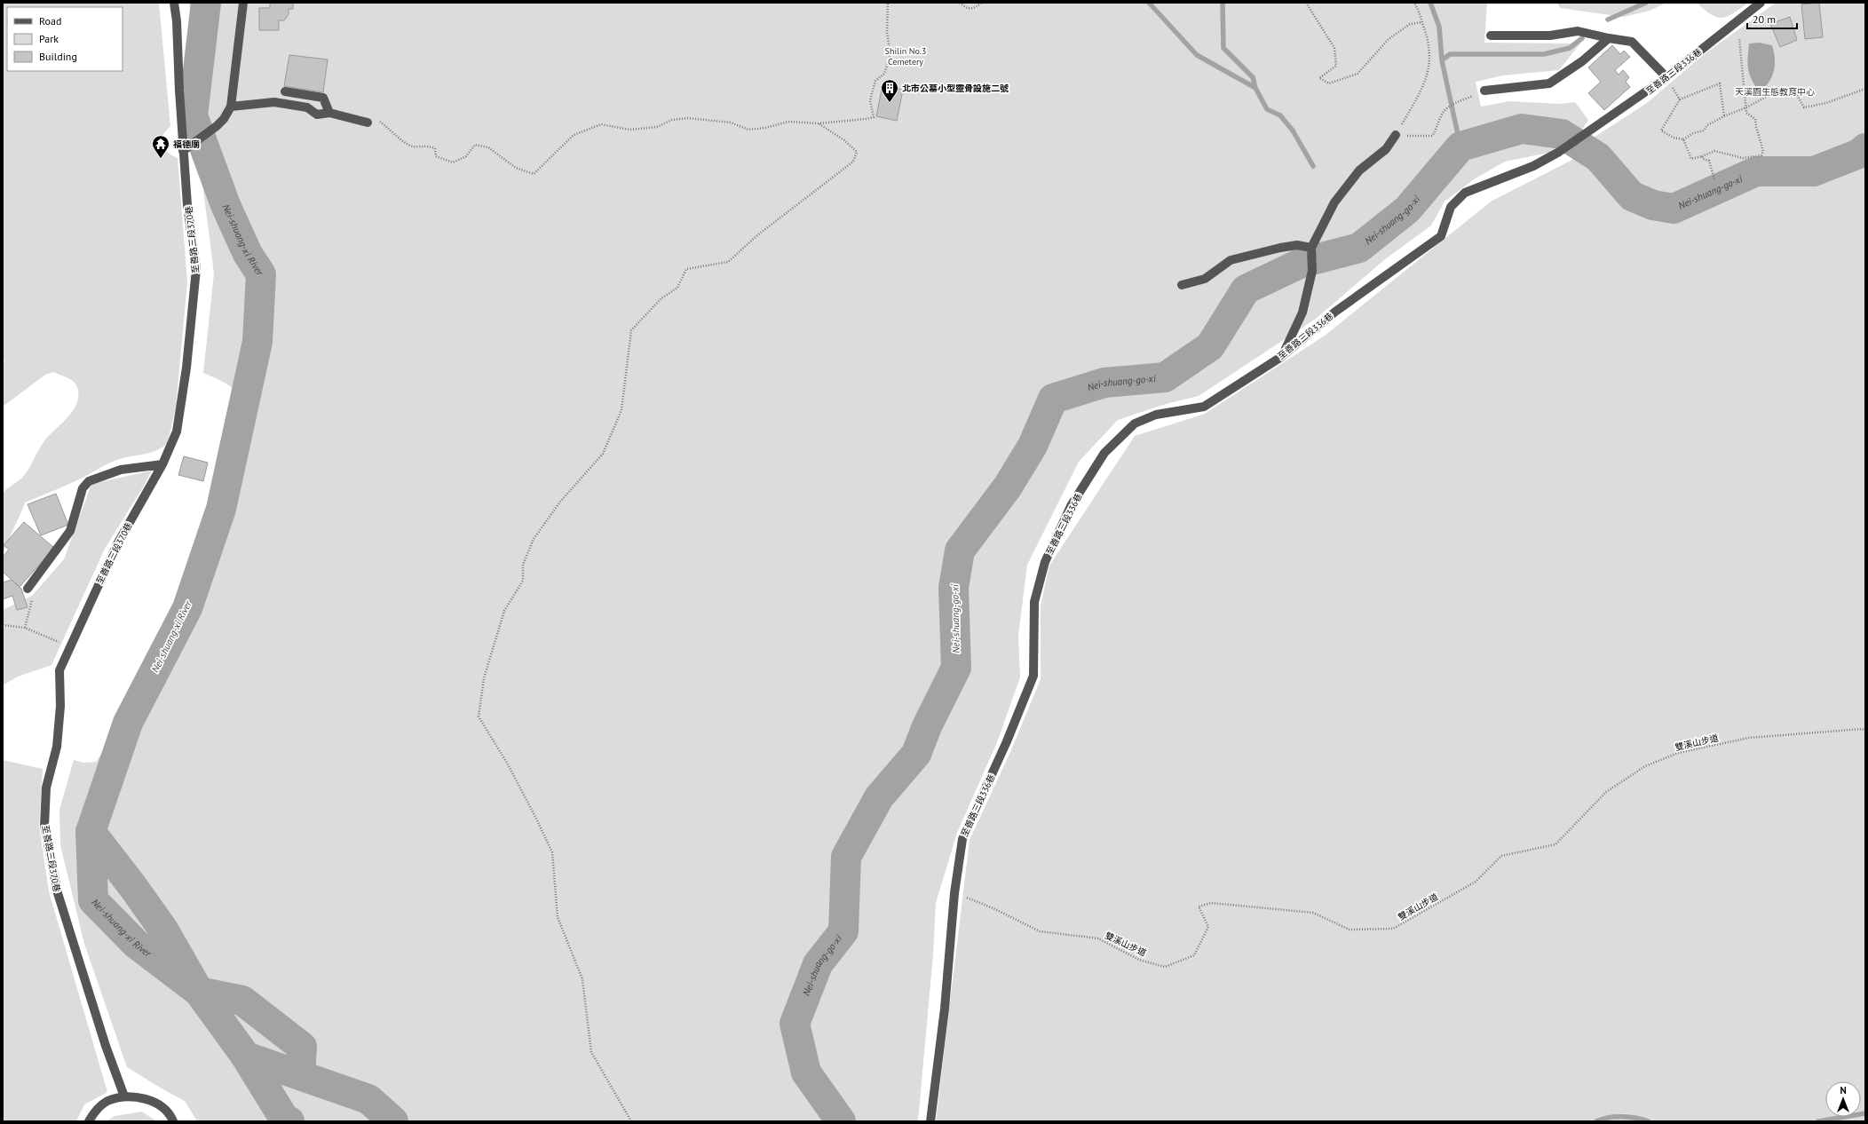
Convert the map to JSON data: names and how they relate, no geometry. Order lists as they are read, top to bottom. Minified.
{"streets":{"street":["至善路三段336巷","至善路三段370巷"],"path":["雙溪山步道"]},"crossings":[["至善路三段336巷","雙溪山步道"]],"water":["Nei-shuang-go-xi","Nei-shuang-xi River"],"parks":["Shilin No.3 Cemetery","天溪園生態教育中心"],"places":{"building":["北市公墓小型靈骨設施二號"],"temple":["福德廟"]},"legend":["Road","Park","Building"],"scale_bar":"20 m","north":"top"}
